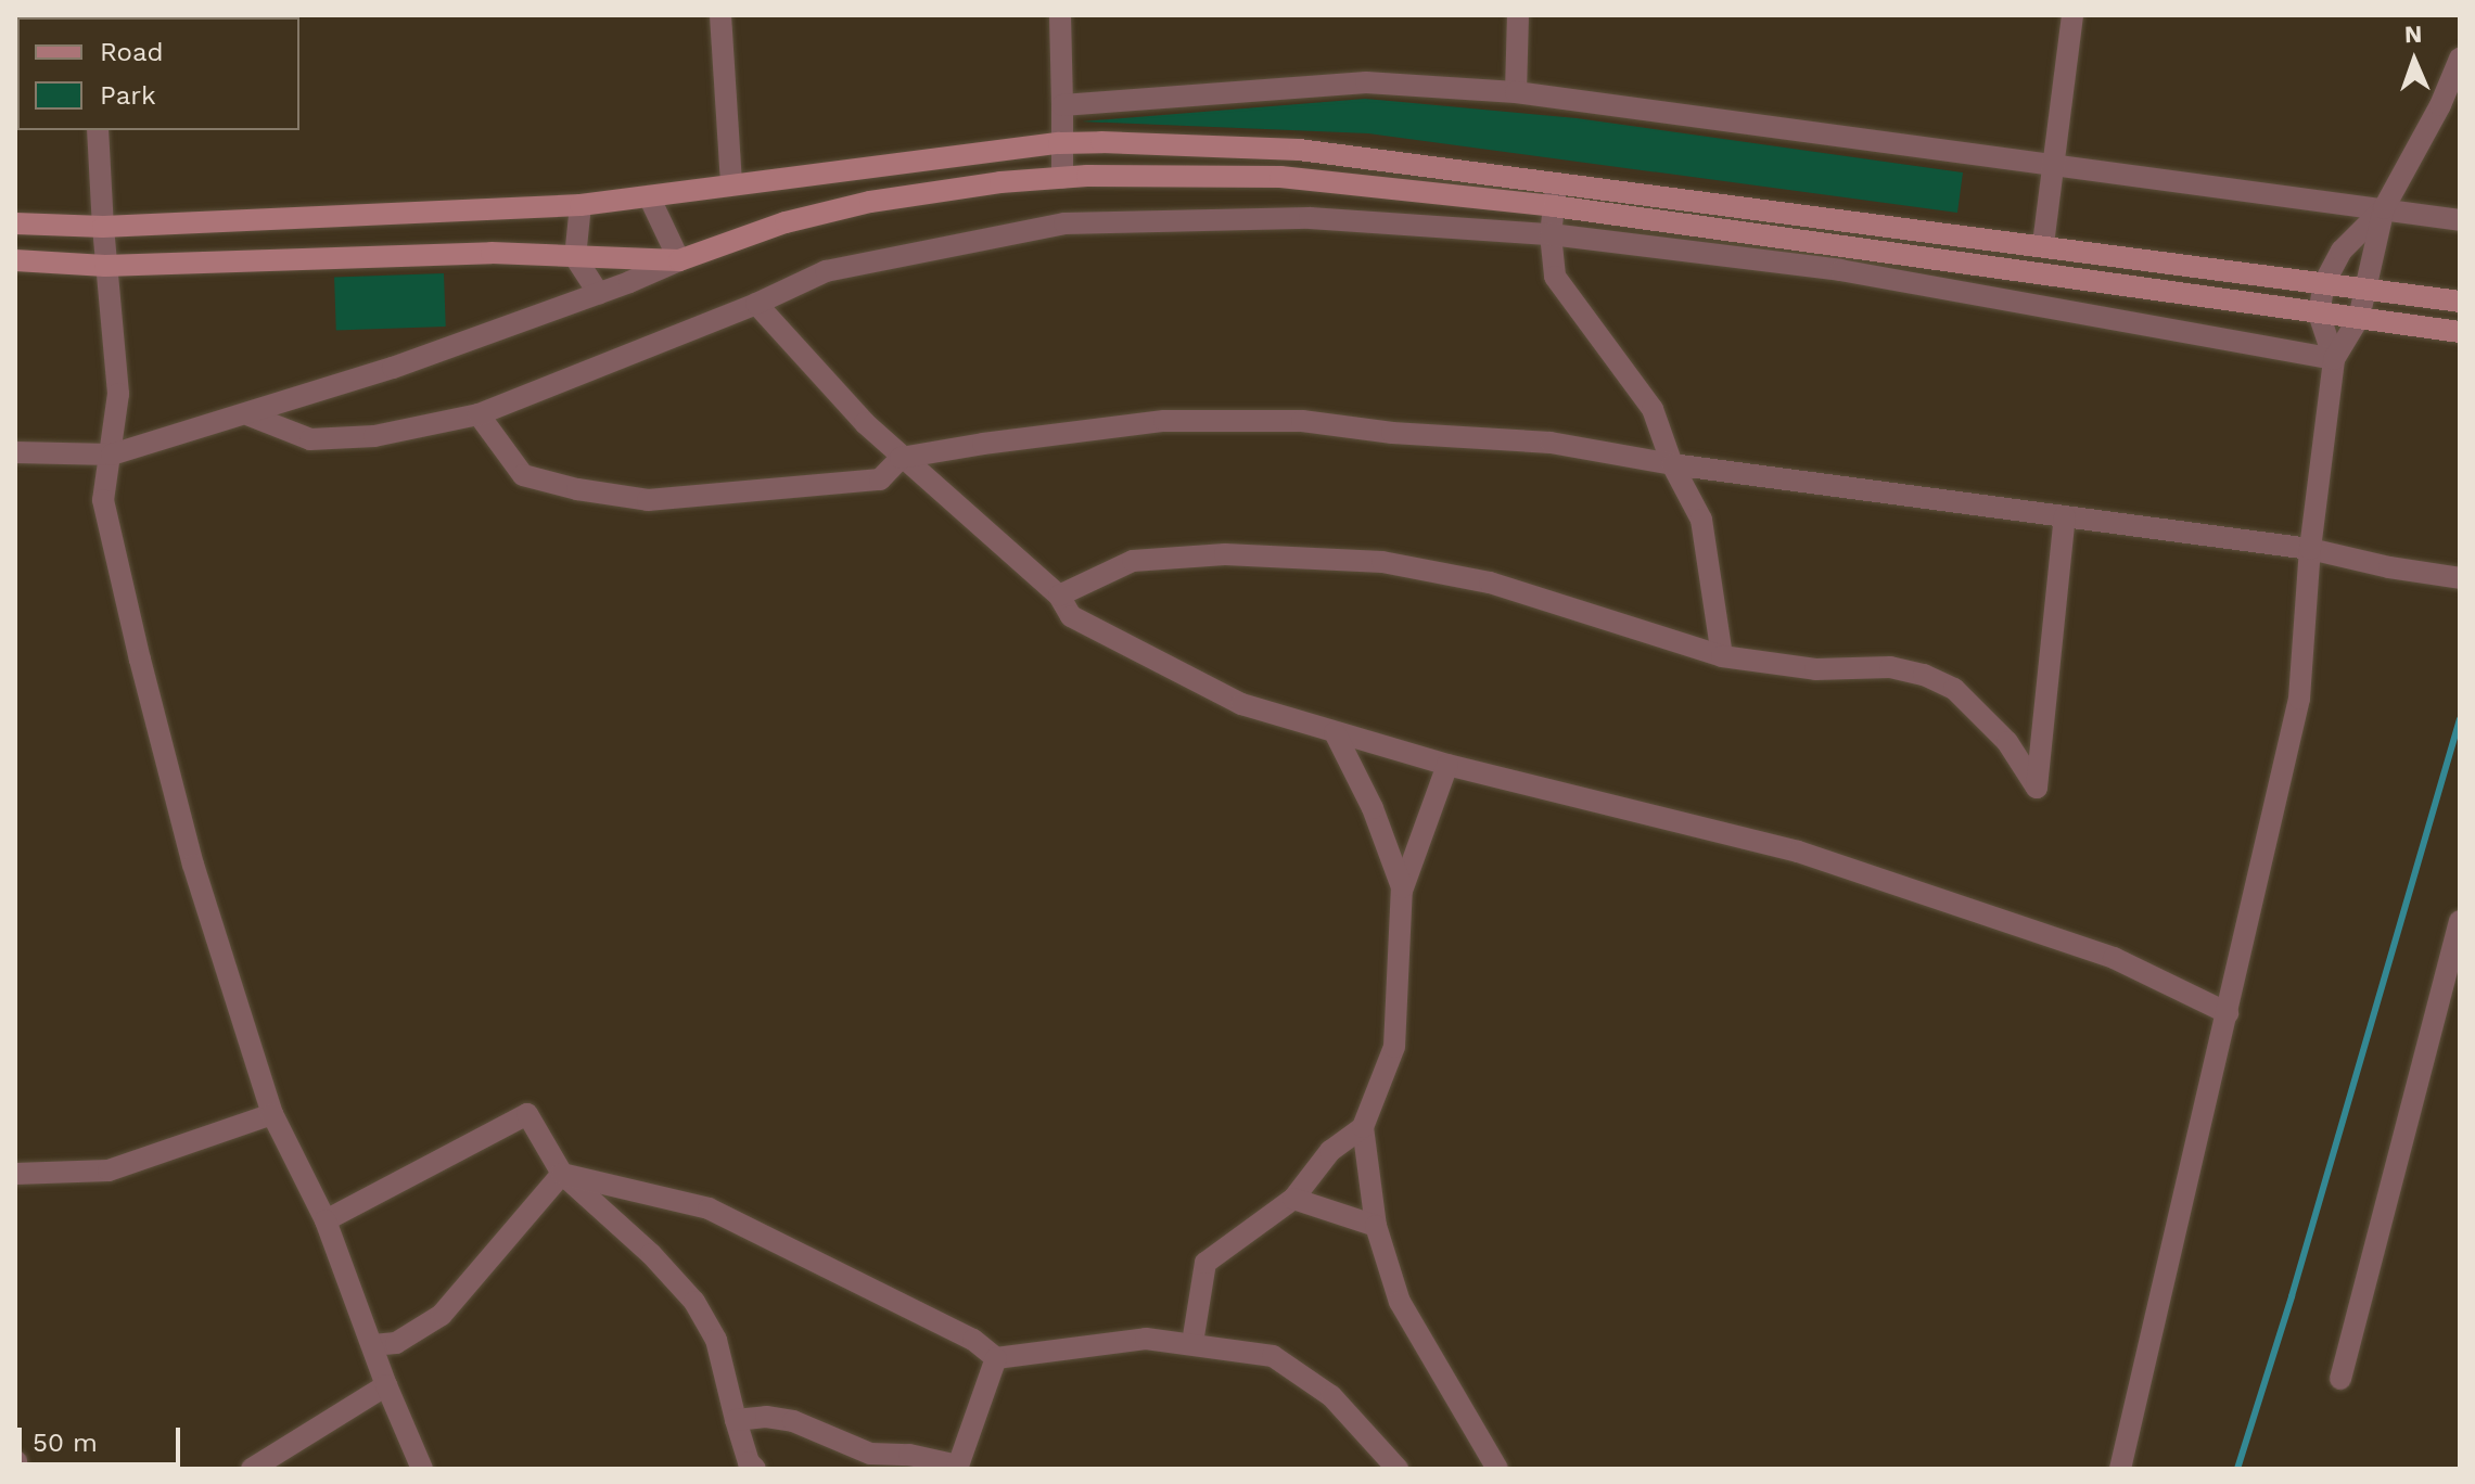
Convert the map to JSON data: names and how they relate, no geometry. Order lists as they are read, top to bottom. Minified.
{"legend":["Road","Park"],"scale_bar":"50 m","north":"top"}
